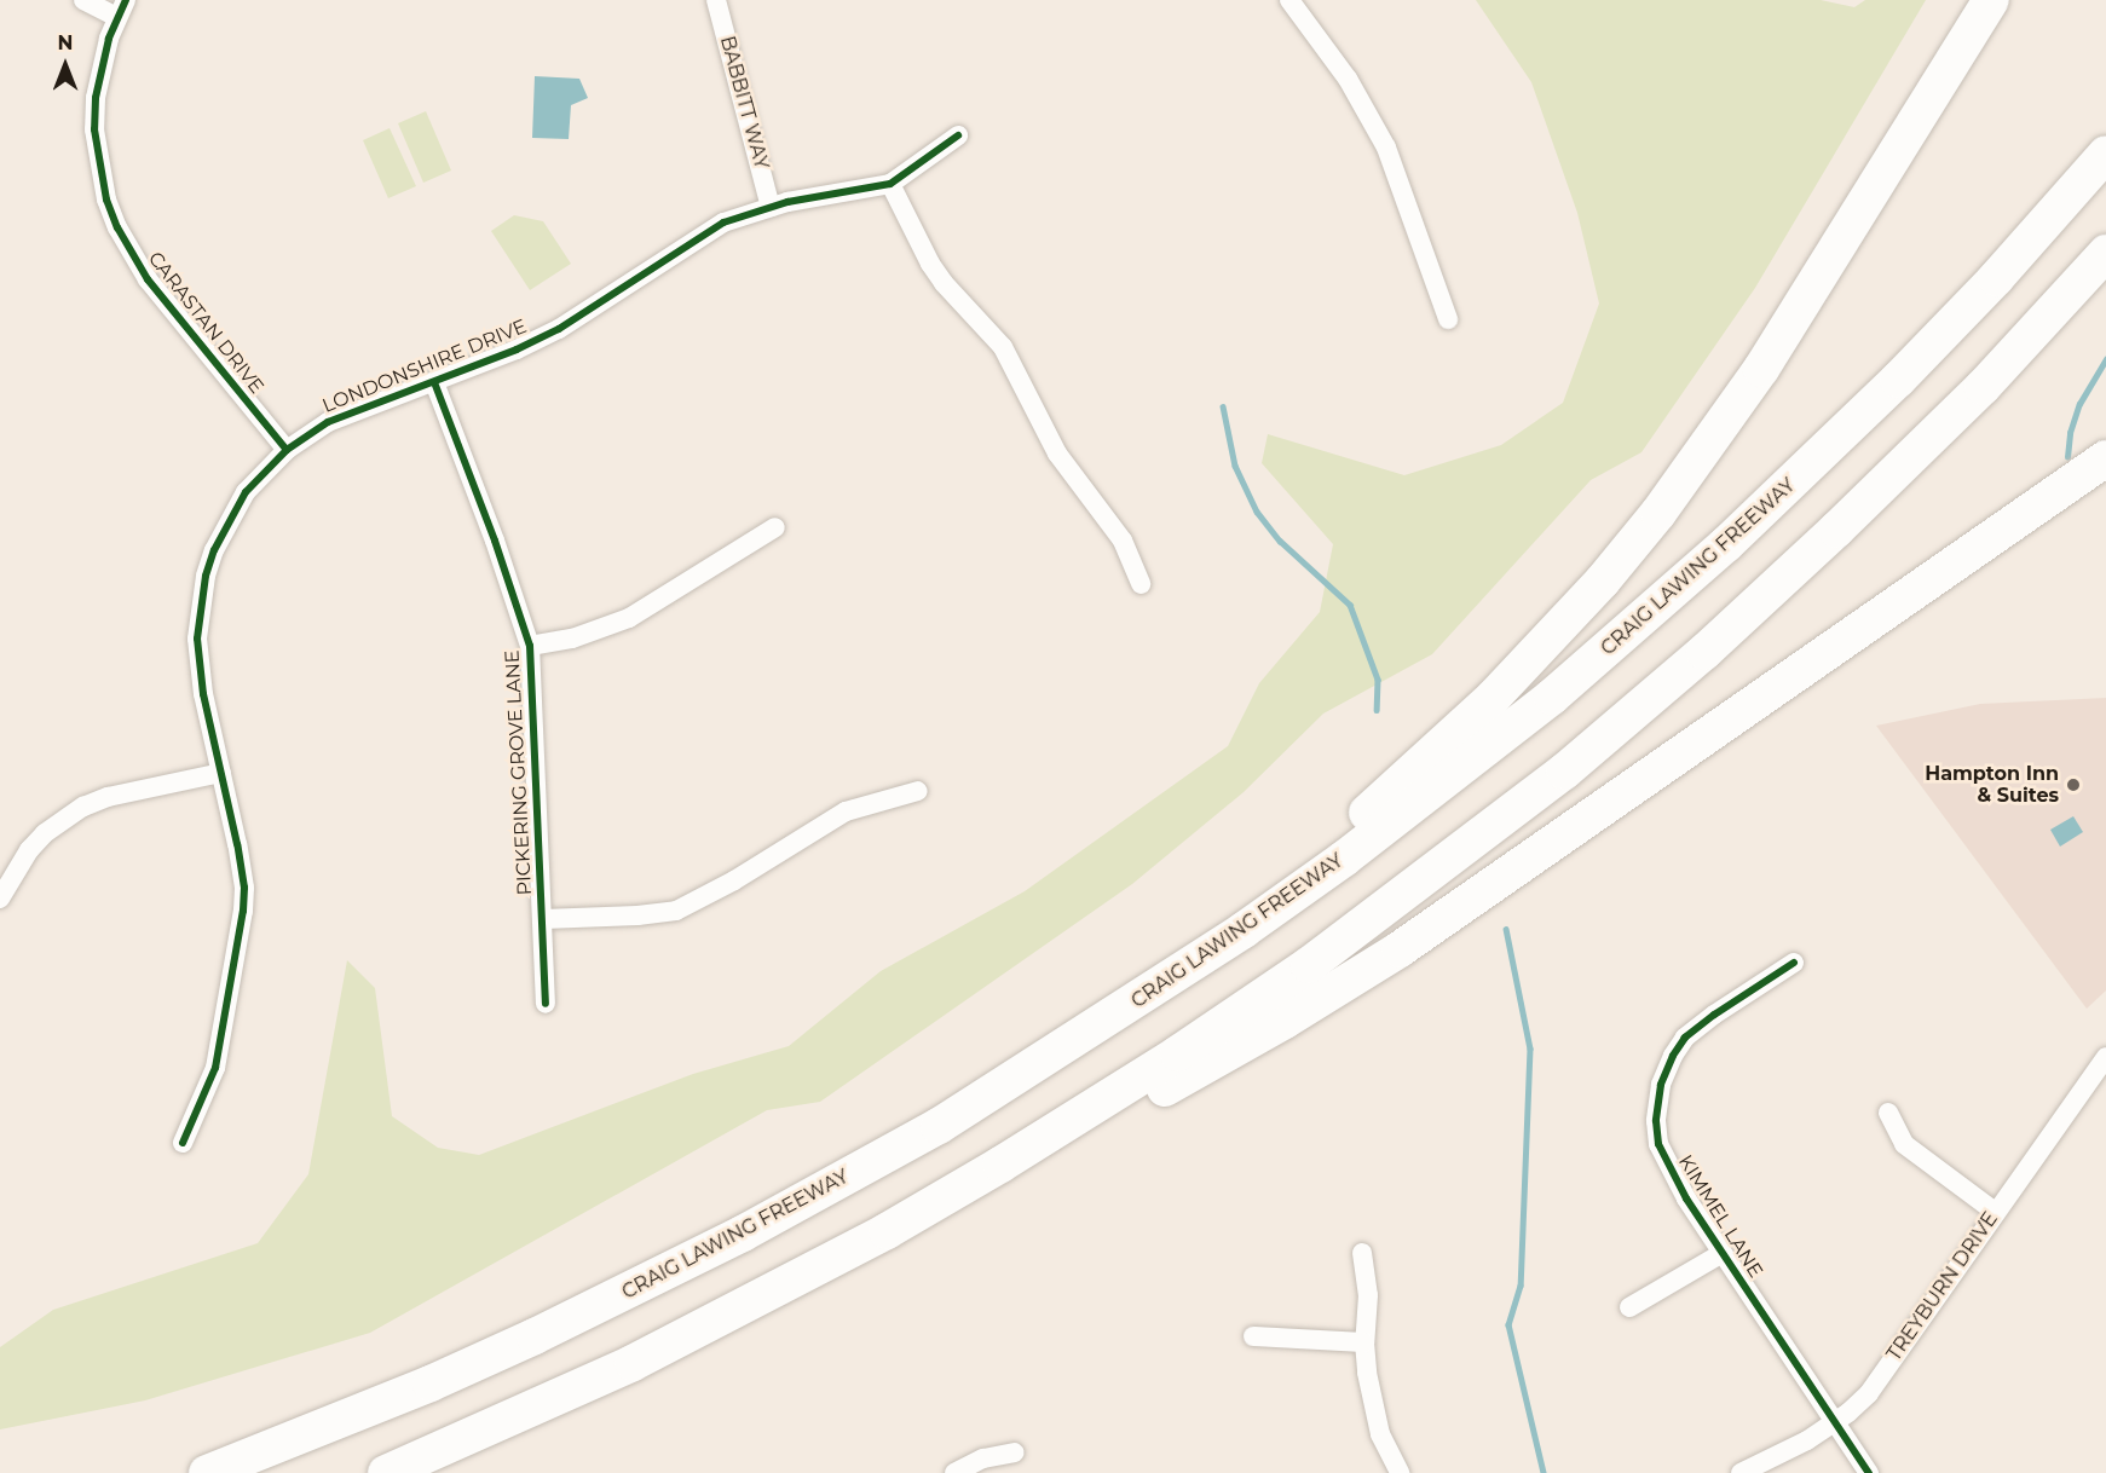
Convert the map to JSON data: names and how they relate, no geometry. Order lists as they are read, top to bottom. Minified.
{"streets":{"highway":["CRAIG LAWING FREEWAY"],"street":["BABBITT WAY","CARASTAN DRIVE","LONDONSHIRE DRIVE","PICKERING GROVE LANE","KIMMEL LANE","TREYBURN DRIVE"]},"crossings":[["BABBITT WAY","LONDONSHIRE DRIVE"],["CARASTAN DRIVE","LONDONSHIRE DRIVE"],["LONDONSHIRE DRIVE","PICKERING GROVE LANE"],["KIMMEL LANE","TREYBURN DRIVE"]],"places":["Hampton Inn & Suites"],"north":"top"}
